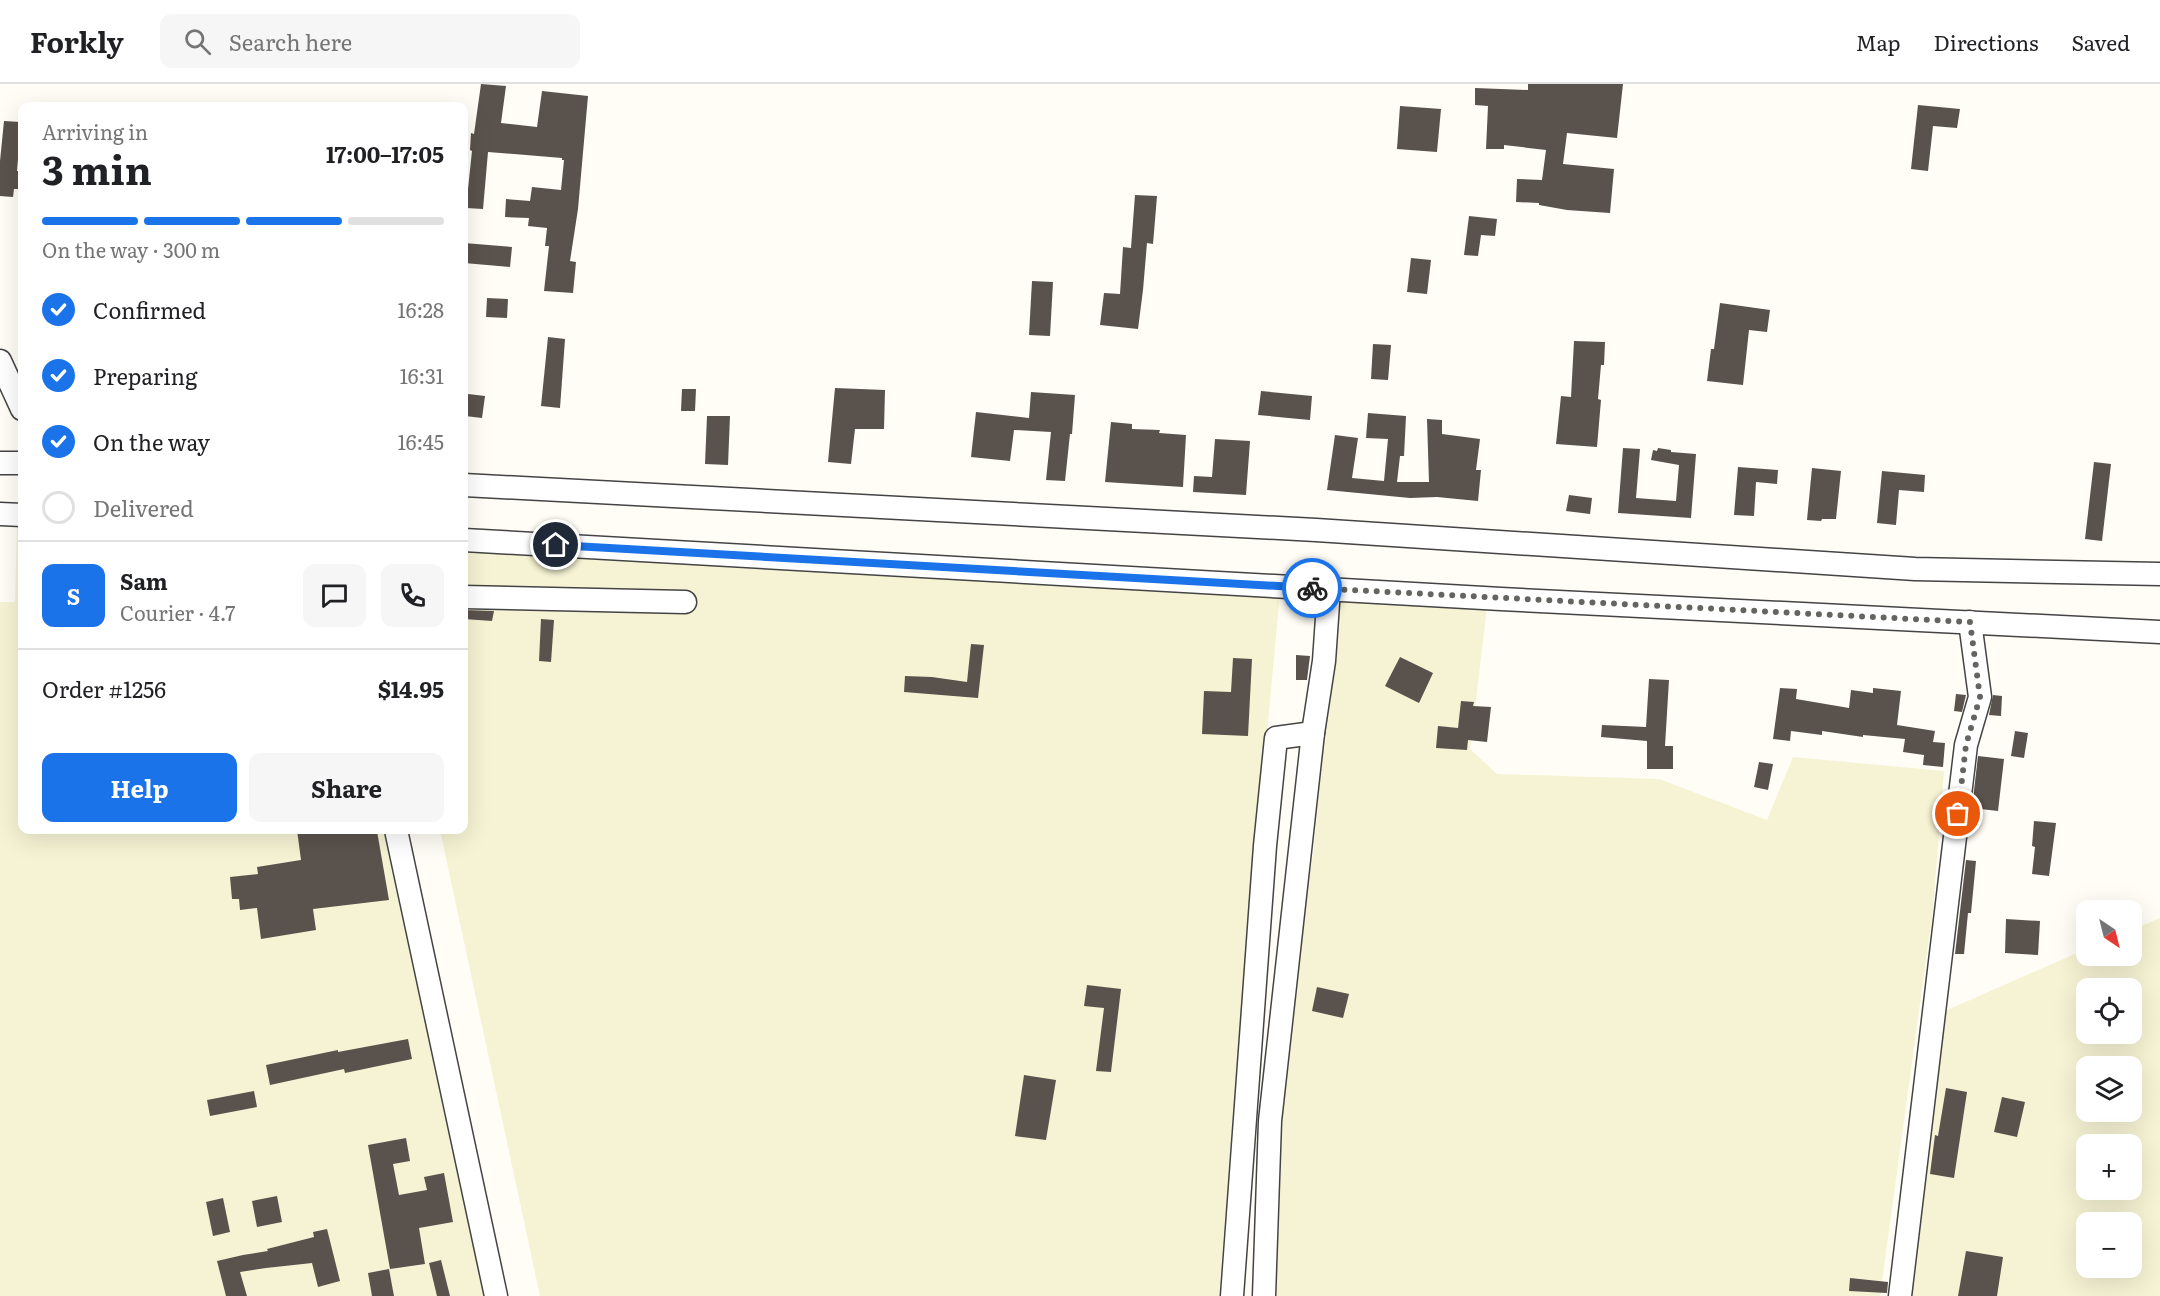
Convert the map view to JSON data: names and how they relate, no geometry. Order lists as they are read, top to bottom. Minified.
{"north":"bottom right","page":{"header":"Forkly","search":"Search here","nav":["Map","Directions","Saved"],"heading":["3 min","Arriving in","17:00–17:05"],"panel":["Sam","Courier · 4.7","Order #1256","$14.95"],"bar":"On the way · 300 m","list":[["Confirmed","16:28"],["Preparing","16:31"],["On the way","16:45"],"Delivered"],"round":"S","buttons":["Help","Share"],"map_buttons":["+","−"]}}
